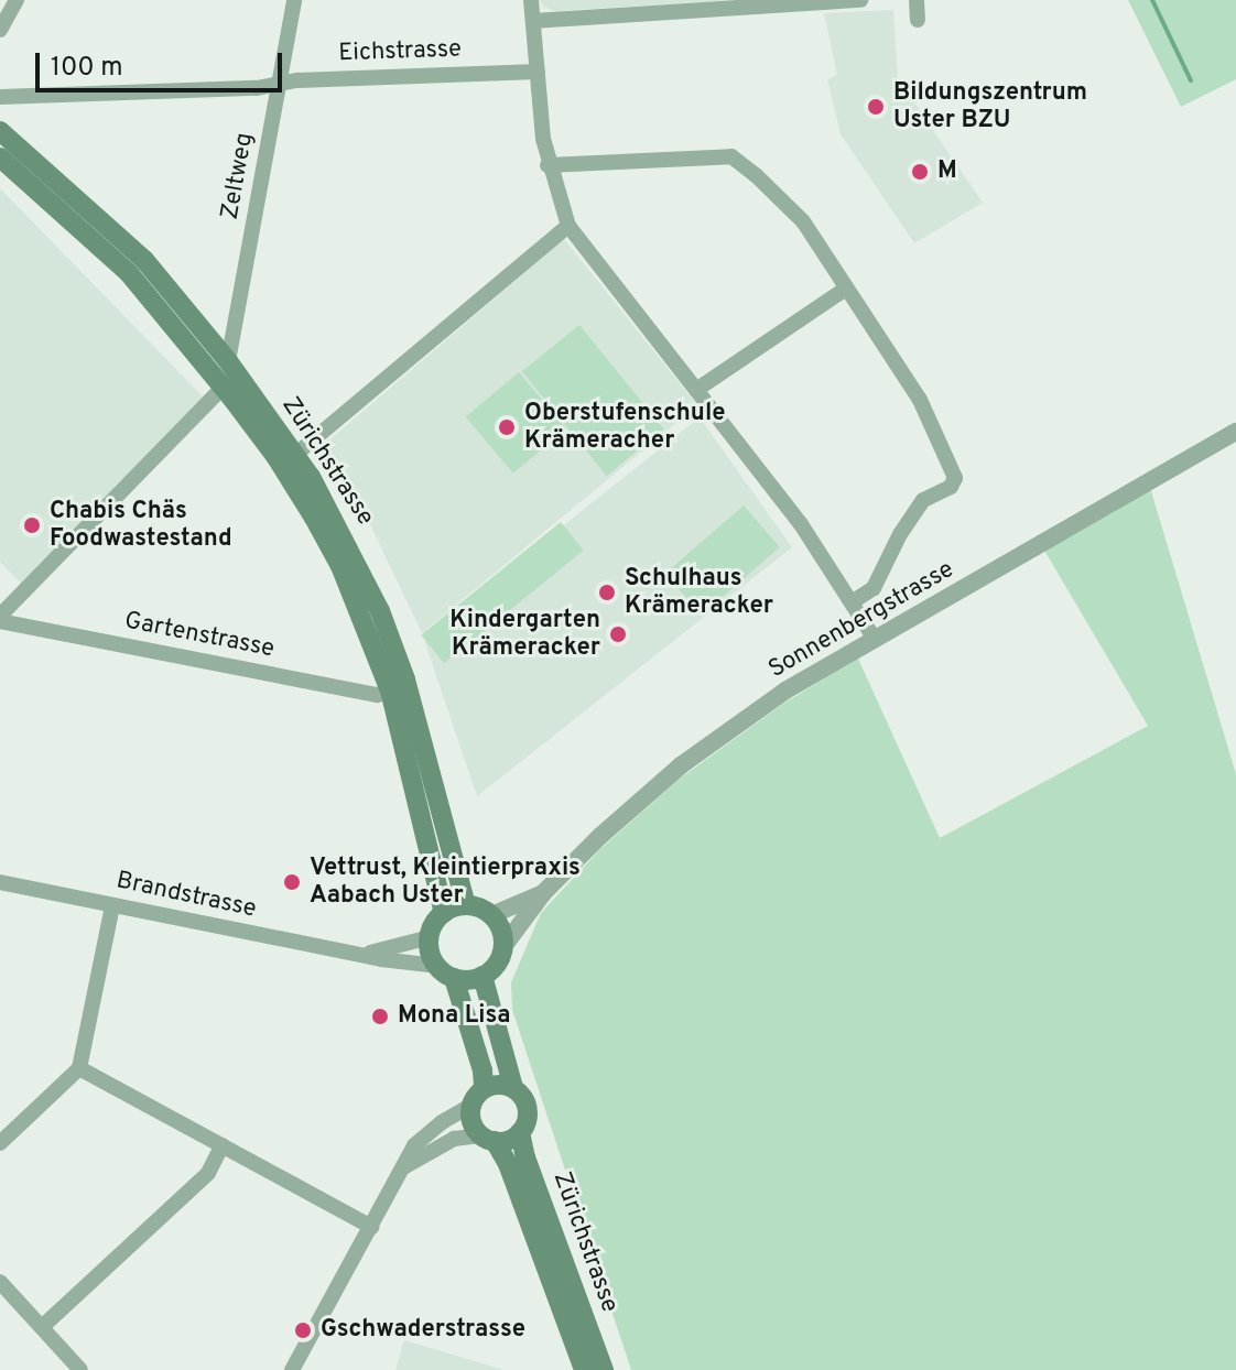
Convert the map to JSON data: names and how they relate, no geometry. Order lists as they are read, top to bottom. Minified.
{"streets":{"main road":["Zürichstrasse"],"street":["Eichstrasse","Zeltweg","Sonnenbergstrasse","Gartenstrasse","Brandstrasse"]},"crossings":[["Eichstrasse","Zeltweg"],["Zeltweg","Zürichstrasse"],["Zürichstrasse","Sonnenbergstrasse"],["Zürichstrasse","Gartenstrasse"],["Zürichstrasse","Brandstrasse"],["Sonnenbergstrasse","Brandstrasse"]],"places":["Bildungszentrum Uster BZU","M","Oberstufenschule Krämeracher","Chabis Chäs Foodwastestand","Schulhaus Krämeracker","Kindergarten Krämeracker","Vettrust, Kleintierpraxis Aabach Uster","Mona Lisa","Gschwaderstrasse"],"scale_bar":"100 m"}
